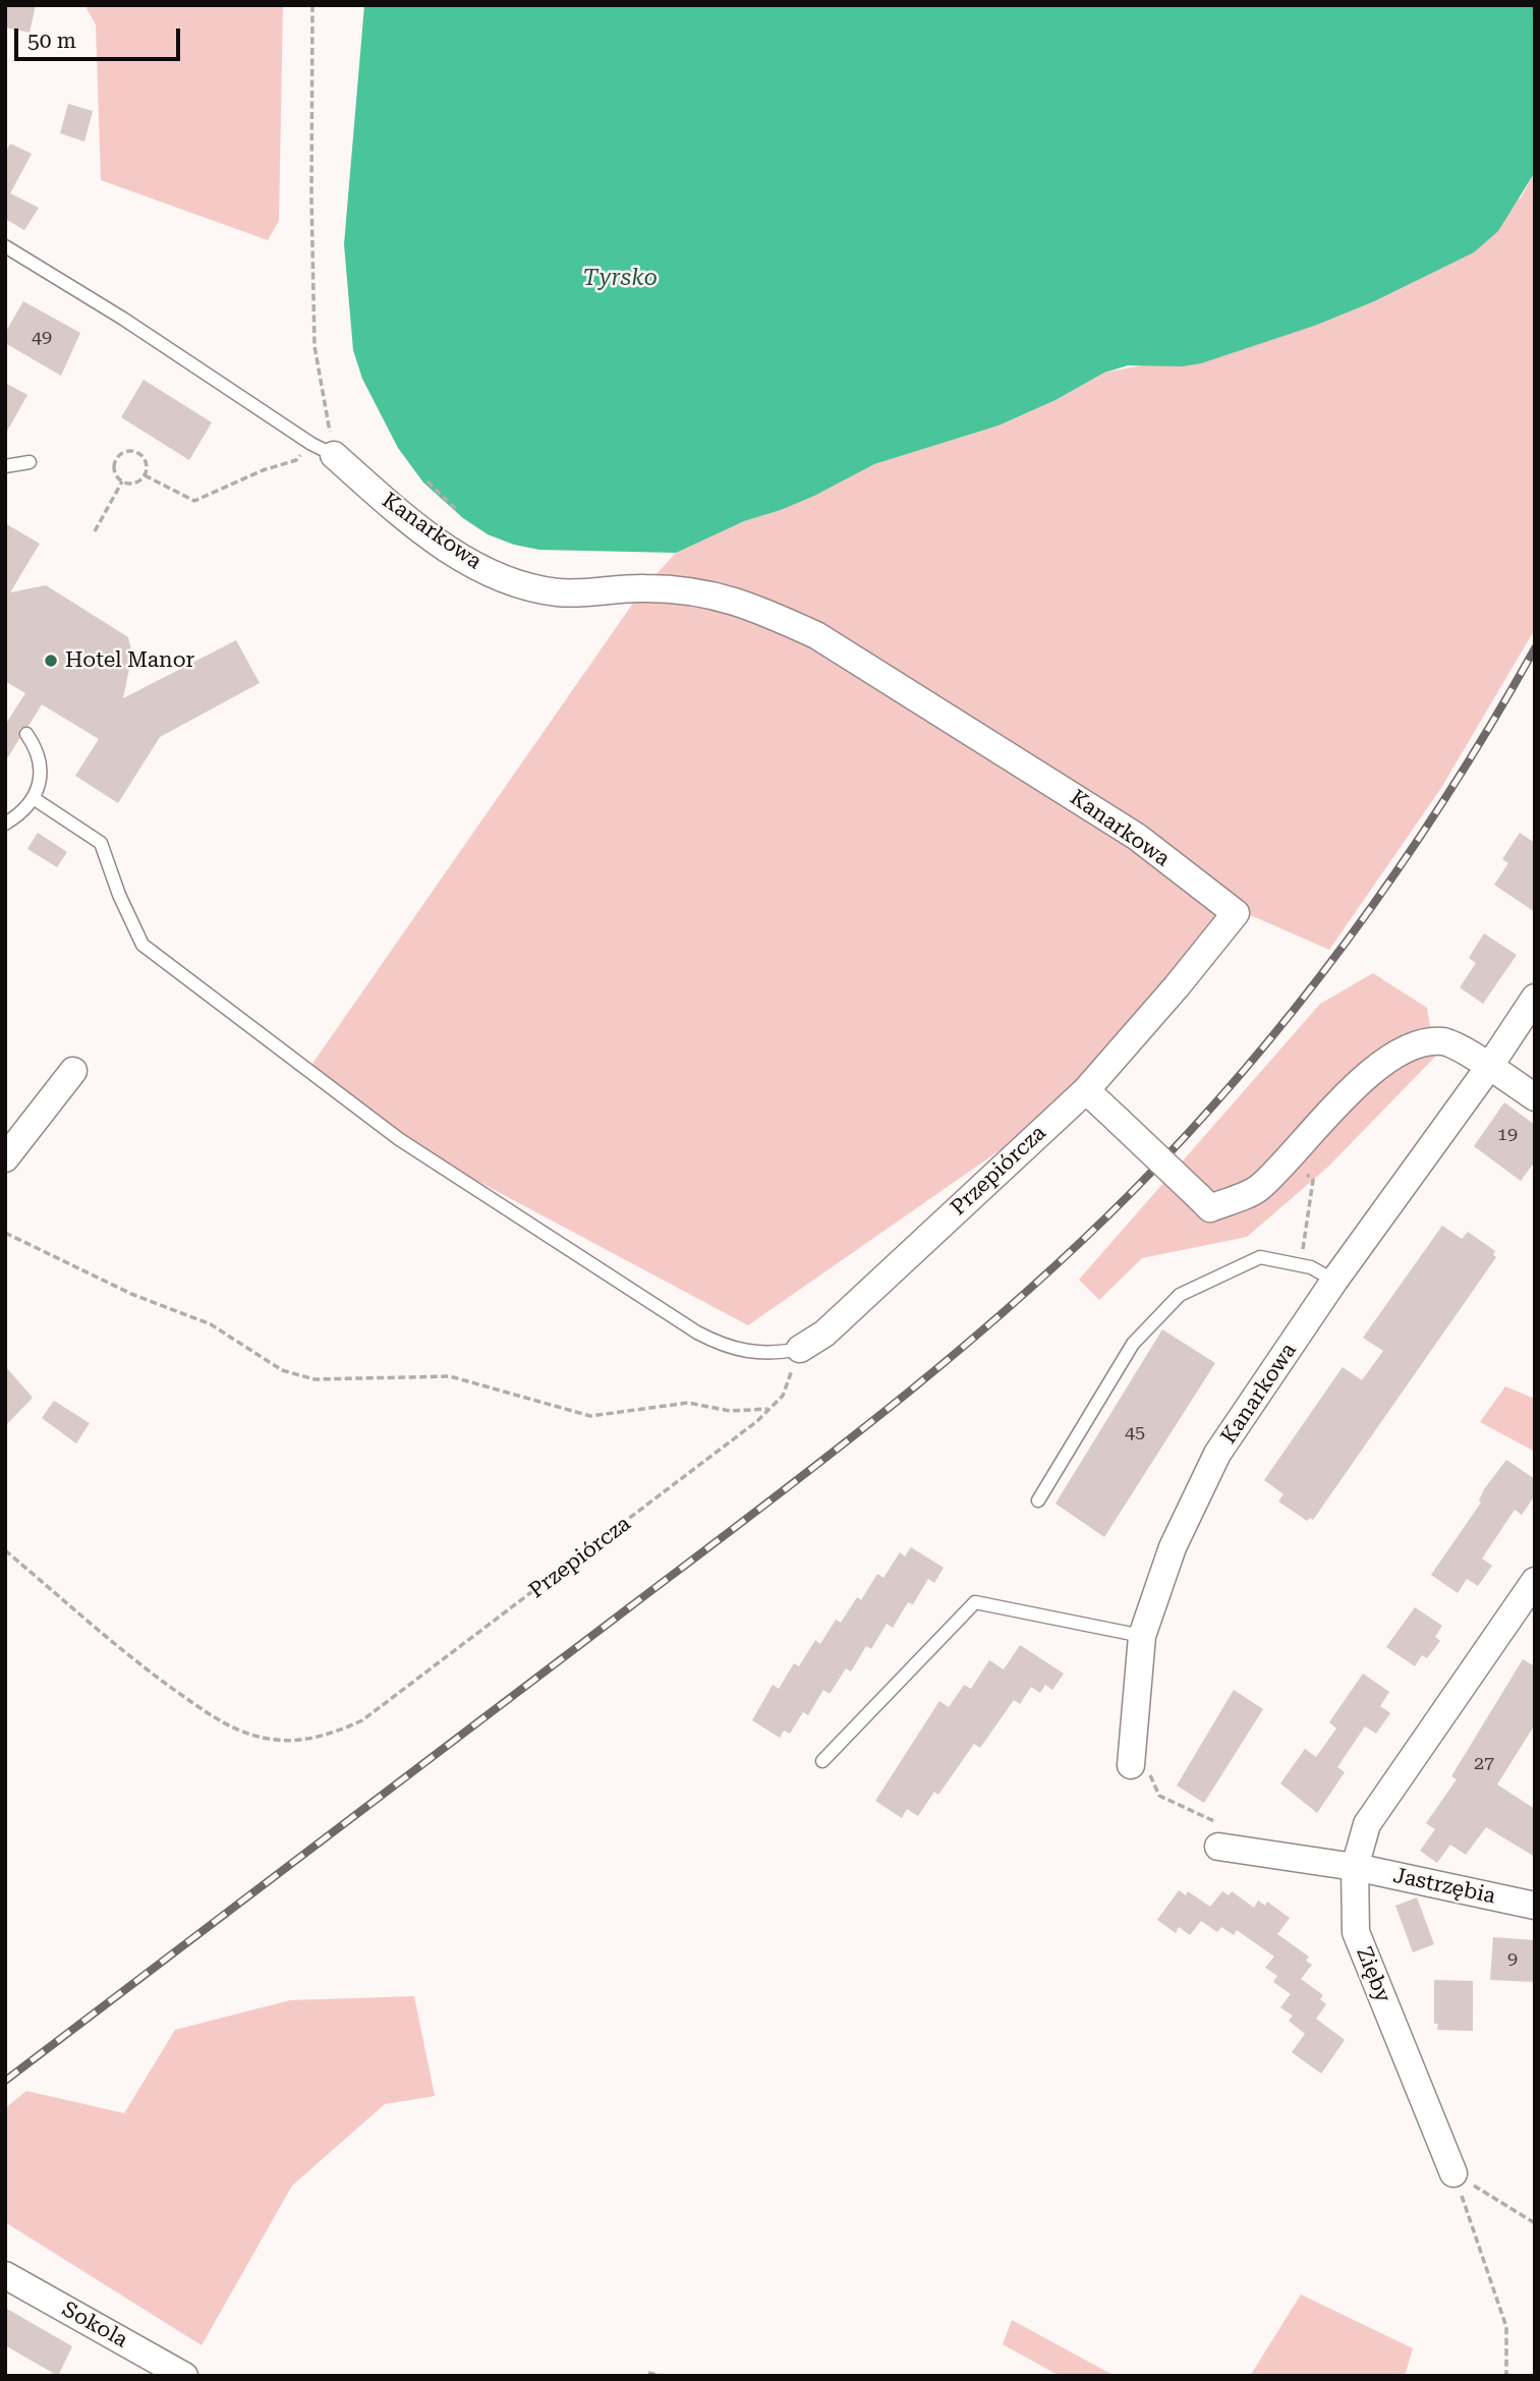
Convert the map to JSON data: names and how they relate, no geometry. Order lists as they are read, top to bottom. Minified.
{"streets":{"street":["Kanarkowa","Przepiórcza","Jastrzębia","Zięby","Sokola"]},"crossings":[["Kanarkowa","Przepiórcza"],["Jastrzębia","Zięby"]],"water":["Tyrsko"],"places":["Hotel Manor"],"house_numbers":["49","19","45","27","9"],"scale_bar":"50 m"}
